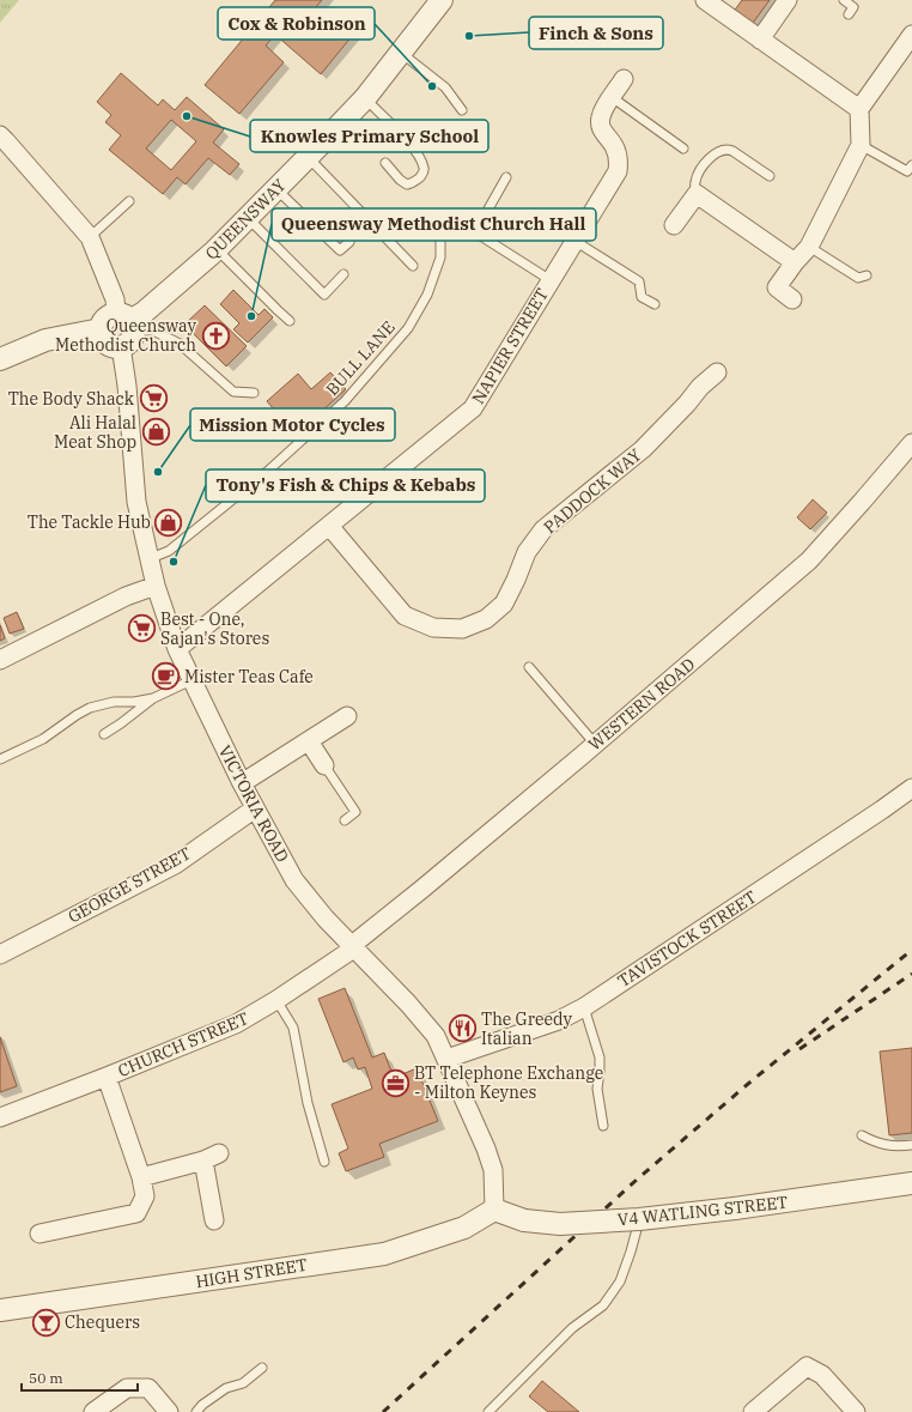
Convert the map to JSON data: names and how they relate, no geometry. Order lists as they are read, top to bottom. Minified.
{"streets":{"street":["QUEENSWAY","NAPIER STREET","PADDOCK WAY","WESTERN ROAD","VICTORIA ROAD","GEORGE STREET","TAVISTOCK STREET","CHURCH STREET","V4 WATLING STREET","HIGH STREET"],"lane":["BULL LANE"]},"crossings":[["QUEENSWAY","VICTORIA ROAD"],["NAPIER STREET","PADDOCK WAY"],["NAPIER STREET","VICTORIA ROAD"],["BULL LANE","VICTORIA ROAD"],["WESTERN ROAD","VICTORIA ROAD"],["WESTERN ROAD","CHURCH STREET"],["VICTORIA ROAD","GEORGE STREET"],["VICTORIA ROAD","TAVISTOCK STREET"],["VICTORIA ROAD","CHURCH STREET"],["VICTORIA ROAD","V4 WATLING STREET"],["VICTORIA ROAD","HIGH STREET"],["V4 WATLING STREET","HIGH STREET"]],"places":{"other":["Finch & Sons","Cox & Robinson","Knowles Primary School","Queensway Methodist Church Hall","Mission Motor Cycles","Tony's Fish & Chips & Kebabs"],"church":["Queensway Methodist Church"],"supermarket":["The Body Shack","Best - One, Sajan's Stores"],"shop":["Ali Halal Meat Shop","The Tackle Hub"],"cafe":["Mister Teas Cafe"],"restaurant":["The Greedy Italian"],"office":["BT Telephone Exchange - Milton Keynes"],"bar":["Chequers"]},"scale_bar":"50 m"}
